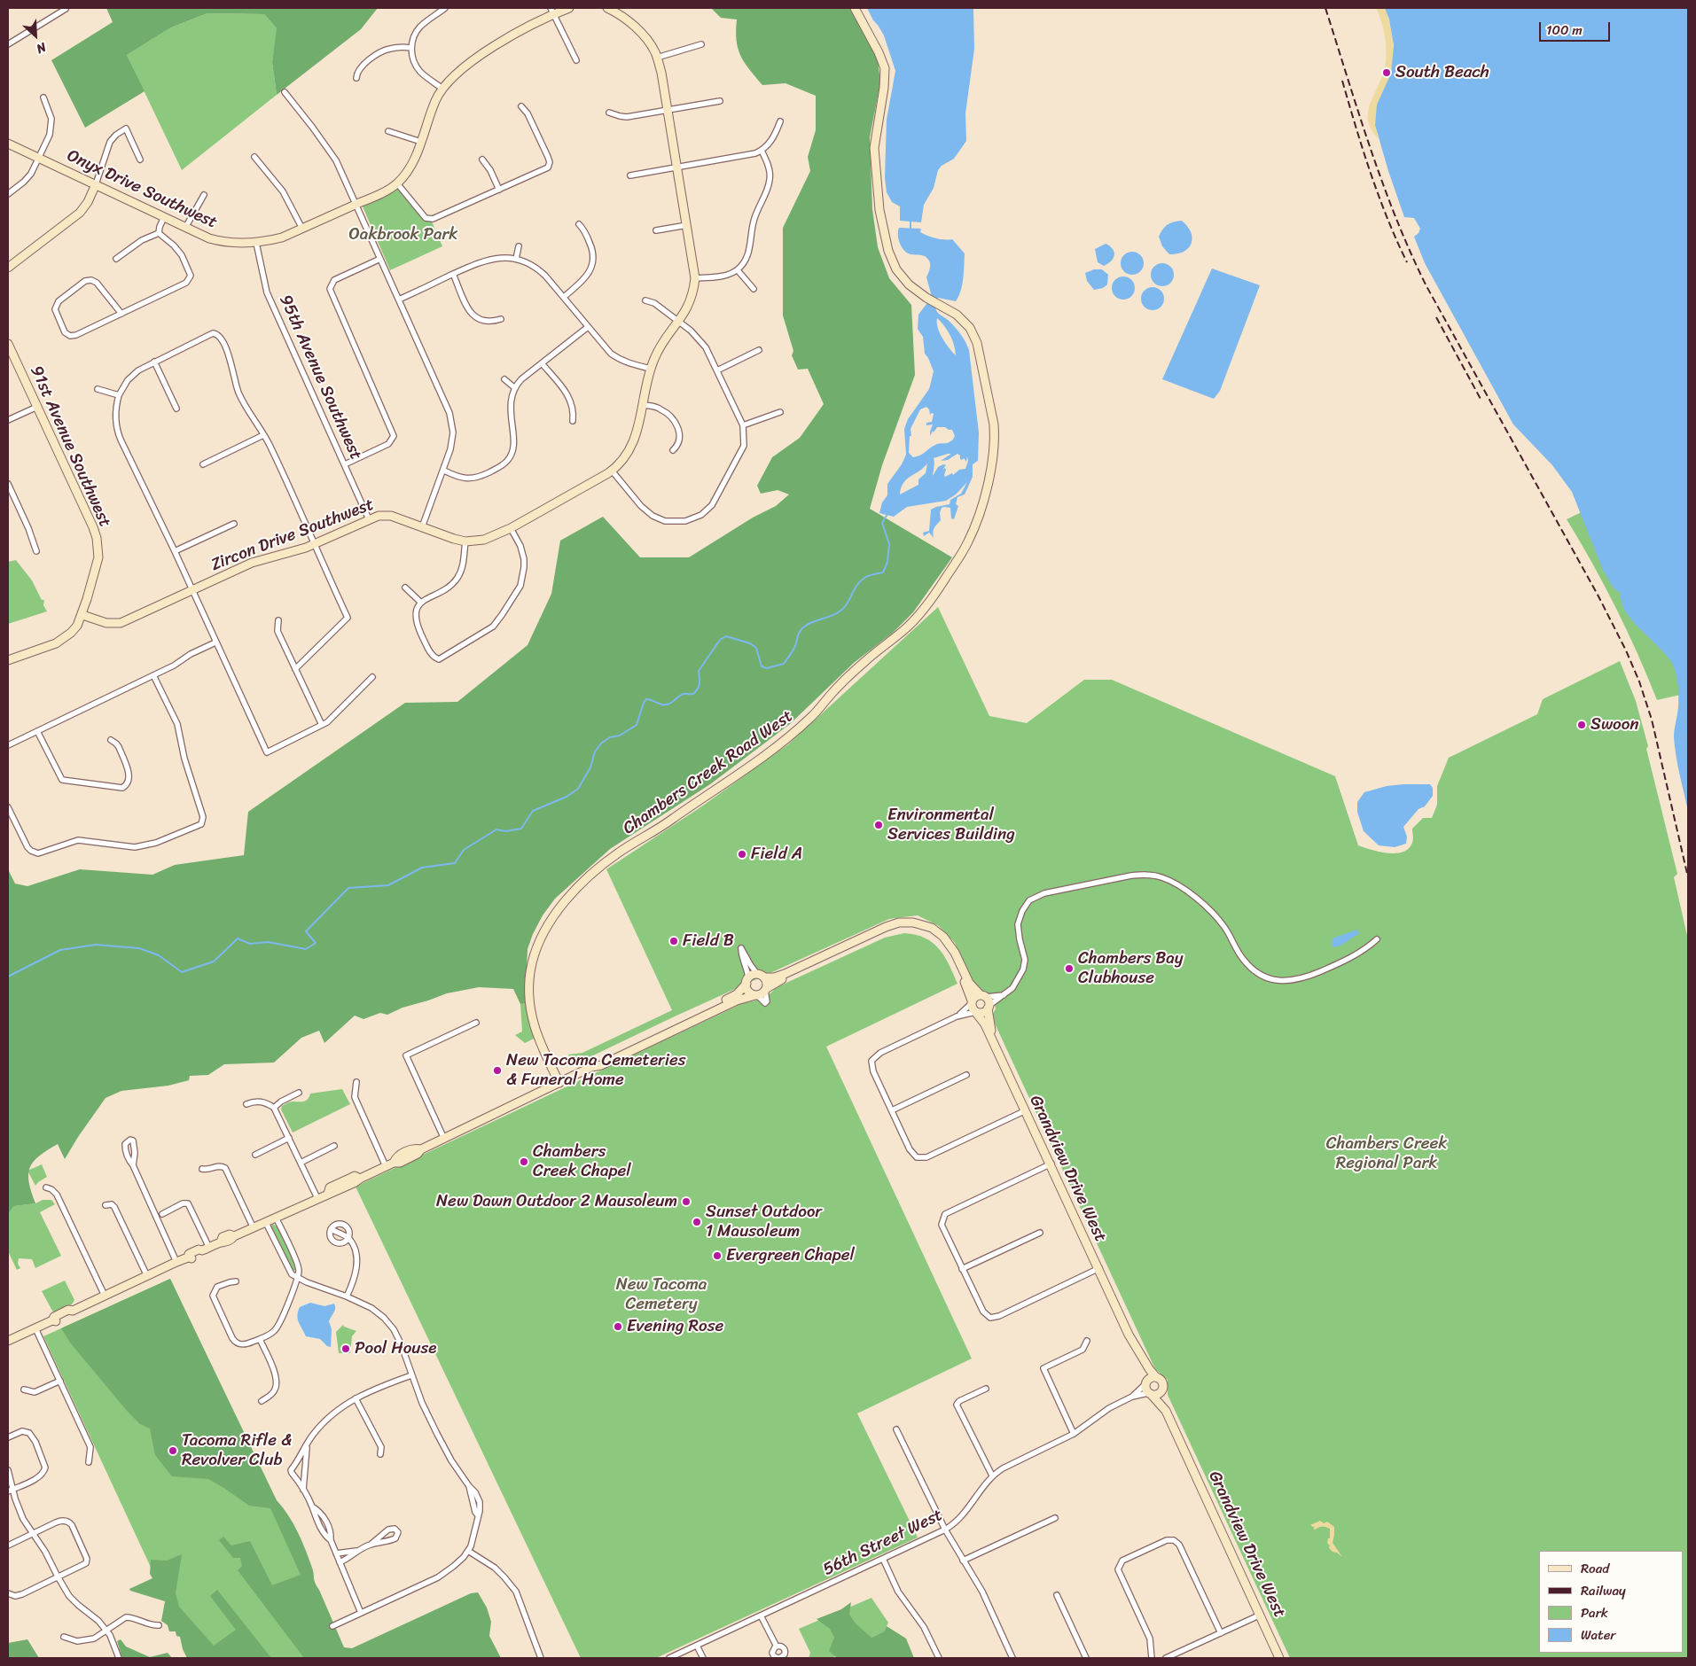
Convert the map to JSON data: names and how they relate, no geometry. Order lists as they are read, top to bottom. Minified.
{"streets":{"street":["Onyx Drive Southwest","95th Avenue Southwest","91st Avenue Southwest","Zircon Drive Southwest","Chambers Creek Road West","Grandview Drive West","56th Street West"]},"crossings":[["Onyx Drive Southwest","95th Avenue Southwest"],["95th Avenue Southwest","Zircon Drive Southwest"],["91st Avenue Southwest","Zircon Drive Southwest"],["Grandview Drive West","56th Street West"]],"parks":["Oakbrook Park","Chambers Creek Regional Park","New Tacoma Cemetery"],"places":["South Beach","Swoon","Environmental Services Building","Field A","Field B","Chambers Bay Clubhouse","New Tacoma Cemeteries & Funeral Home","Chambers Creek Chapel","New Dawn Outdoor 2 Mausoleum","Sunset Outdoor 1 Mausoleum","Evergreen Chapel","Evening Rose","Pool House","Tacoma Rifle & Revolver Club"],"legend":["Road","Railway","Park","Water"],"scale_bar":"100 m","north":"bottom right"}
